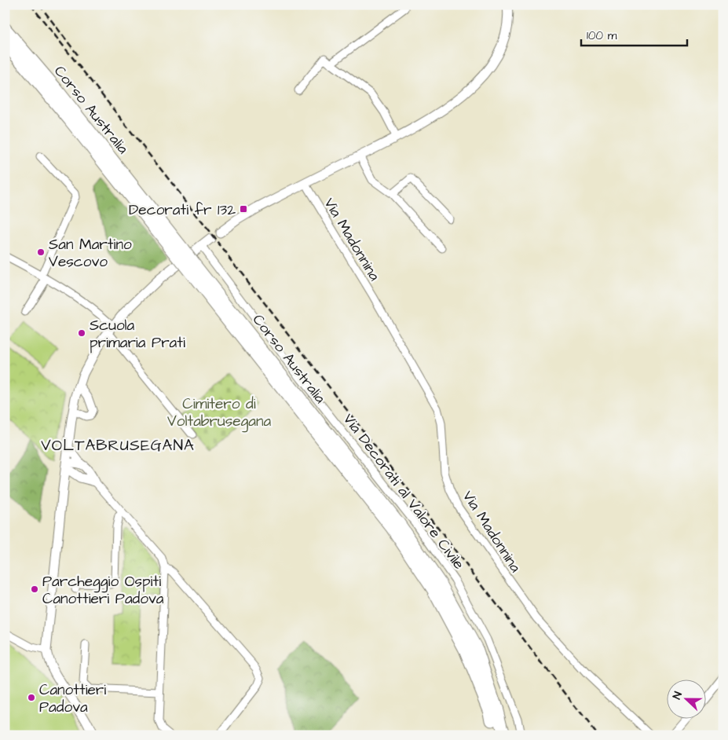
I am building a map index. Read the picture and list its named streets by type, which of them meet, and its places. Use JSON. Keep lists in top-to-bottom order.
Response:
{
  "streets": {
    "highway": ["Corso Australia"],
    "street": ["Via Madonnina", "Via Decorati al Valore Civile"]
  },
  "districts": ["VOLTABRUSEGANA"],
  "parks": ["Cimitero di Voltabrusegana"],
  "places": {
    "transit": ["Decorati fr 132"],
    "other": [
      "San Martino Vescovo",
      "Scuola primaria Prati",
      "Parcheggio Ospiti Canottieri Padova",
      "Canottieri Padova"
    ]
  },
  "scale_bar": "100 m",
  "north": "left"
}
